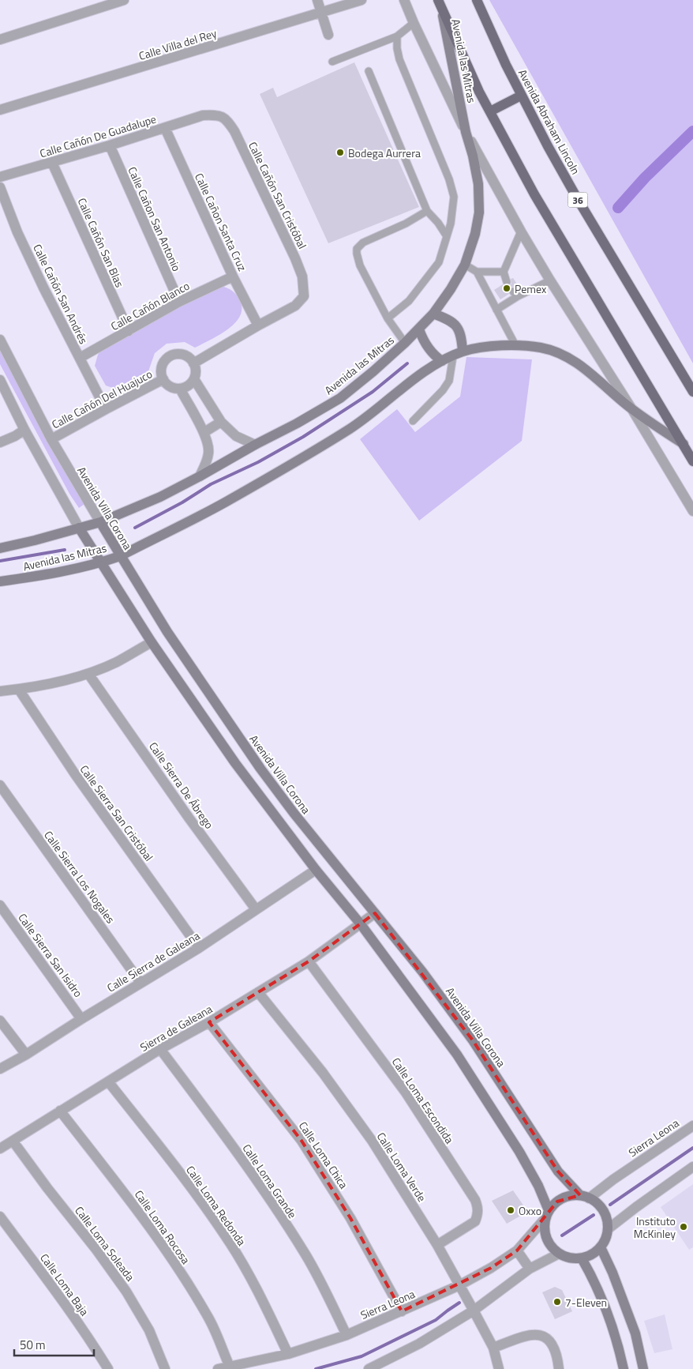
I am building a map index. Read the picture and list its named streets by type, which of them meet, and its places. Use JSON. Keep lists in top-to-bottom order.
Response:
{
  "streets": {
    "main road": ["Avenida Abraham Lincoln", "36"],
    "street": [
      "Calle Villa del Rey",
      "Avenida las Mitras",
      "Calle Cañón De Guadalupe",
      "Calle Cañón San Cristóbal",
      "Calle Cañon San Antonio",
      "Calle Cañon Santa Cruz",
      "Calle Cañón San Blas",
      "Calle Cañón San Andrés",
      "Calle Cañón Blanco",
      "Calle Cañón Del Huajuco",
      "Avenida Villa Corona",
      "Calle Sierra De Ábrego",
      "Calle Sierra San Cristóbal",
      "Calle Sierra Los Nogales",
      "Calle Sierra San Isidro",
      "Calle Sierra de Galeana",
      "Sierra de Galeana",
      "Calle Loma Escondida",
      "Sierra Leona",
      "Calle Loma Chica",
      "Calle Loma Verde",
      "Calle Loma Grande",
      "Calle Loma Redonda",
      "Calle Loma Rocosa",
      "Calle Loma Soleada",
      "Calle Loma Baja"
    ]
  },
  "crossings": [
    ["Avenida las Mitras", "Avenida Villa Corona"],
    ["Calle Cañón De Guadalupe", "Calle Cañón San Cristóbal"],
    ["Calle Cañón De Guadalupe", "Calle Cañon San Antonio"],
    ["Calle Cañón De Guadalupe", "Calle Cañon Santa Cruz"],
    ["Calle Cañón De Guadalupe", "Calle Cañón San Blas"],
    ["Calle Cañón San Cristóbal", "Calle Cañon Santa Cruz"],
    ["Calle Cañon San Antonio", "Calle Cañón Blanco"],
    ["Calle Cañon Santa Cruz", "Calle Cañón Blanco"],
    ["Calle Cañón San Blas", "Calle Cañón Blanco"],
    ["Calle Cañón San Andrés", "Calle Cañón Blanco"],
    ["Calle Cañón San Andrés", "Calle Cañón Del Huajuco"],
    ["Calle Cañón Del Huajuco", "Avenida Villa Corona"],
    ["Avenida Villa Corona", "Sierra de Galeana"],
    ["Avenida Villa Corona", "Sierra Leona"],
    ["Calle Sierra De Ábrego", "Calle Sierra de Galeana"],
    ["Calle Sierra San Cristóbal", "Calle Sierra de Galeana"],
    ["Calle Sierra Los Nogales", "Calle Sierra de Galeana"],
    ["Calle Sierra San Isidro", "Calle Sierra de Galeana"],
    ["Sierra de Galeana", "Calle Loma Escondida"],
    ["Sierra de Galeana", "Calle Loma Chica"],
    ["Sierra de Galeana", "Calle Loma Verde"],
    ["Sierra de Galeana", "Calle Loma Grande"],
    ["Sierra de Galeana", "Calle Loma Redonda"],
    ["Sierra de Galeana", "Calle Loma Rocosa"],
    ["Sierra de Galeana", "Calle Loma Soleada"],
    ["Calle Loma Escondida", "Calle Loma Verde"],
    ["Sierra Leona", "Calle Loma Chica"],
    ["Sierra Leona", "Calle Loma Verde"],
    ["Sierra Leona", "Calle Loma Grande"],
    ["Sierra Leona", "Calle Loma Redonda"],
    ["Sierra Leona", "Calle Loma Rocosa"]
  ],
  "places": [
    "Bodega Aurrera",
    "Pemex",
    "Oxxo",
    "Instituto McKinley",
    "7-Eleven"
  ],
  "scale_bar": "50 m"
}
